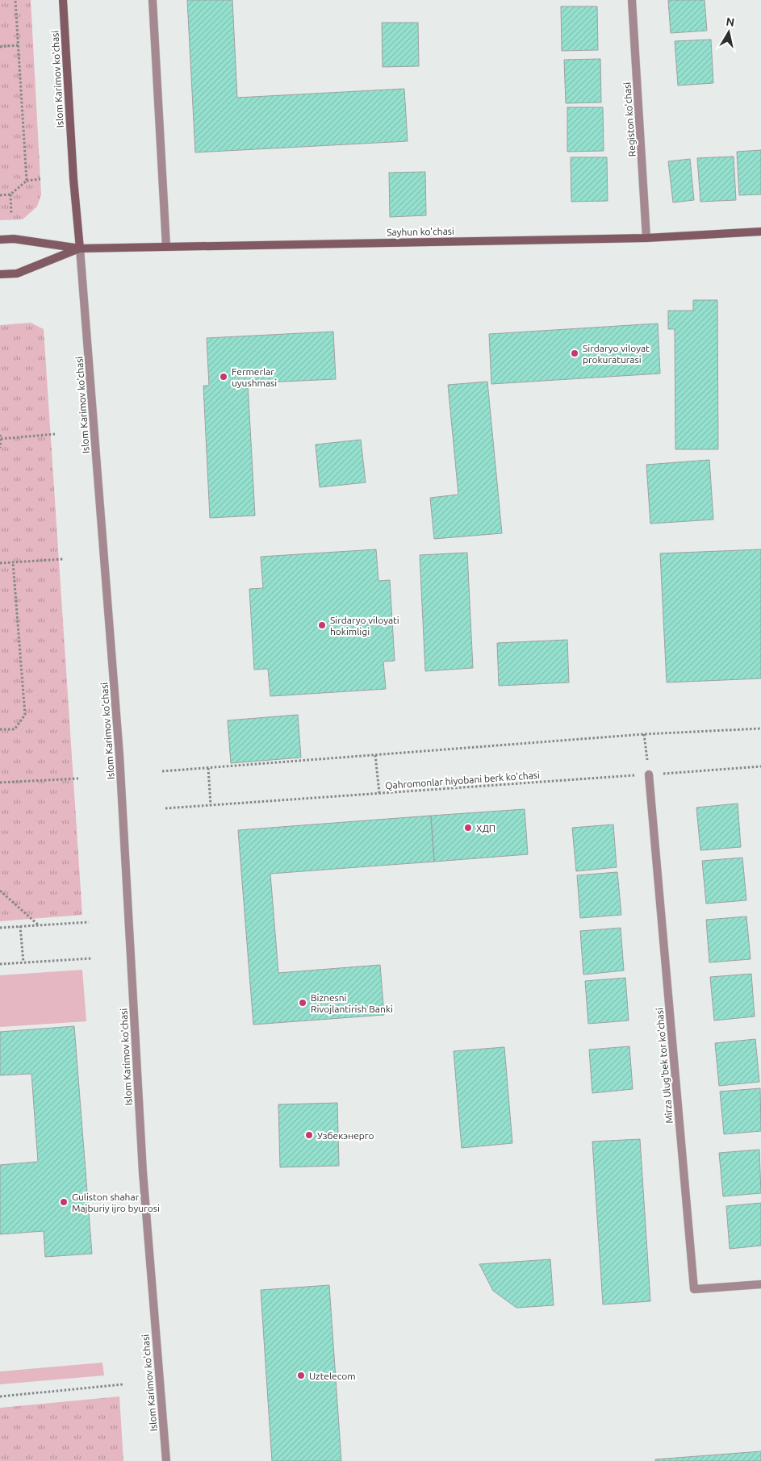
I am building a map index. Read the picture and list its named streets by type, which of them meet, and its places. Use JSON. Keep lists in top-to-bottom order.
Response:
{
  "streets": {
    "street": [
      "Islom Karimov ko'chasi",
      "Registon ko'chasi",
      "Sayhun ko'chasi",
      "Mirza Ulug'bek tor ko'chasi"
    ],
    "path": ["Qahromonlar hiyobani berk ko'chasi"]
  },
  "crossings": [
    ["Islom Karimov ko'chasi", "Sayhun ko'chasi"],
    ["Registon ko'chasi", "Sayhun ko'chasi"],
    ["Qahromonlar hiyobani berk ko'chasi", "Mirza Ulug'bek tor ko'chasi"]
  ],
  "places": [
    "Sirdaryo viloyat prokuraturasi",
    "Fermerlar uyushmasi",
    "Sirdaryo viloyati hokimligi",
    "ХДП",
    "Biznesni Rivojlantirish Banki",
    "Узбекэнерго",
    "Guliston shahar Majburiy ijro byurosi",
    "Uztelecom"
  ],
  "north": "top"
}
